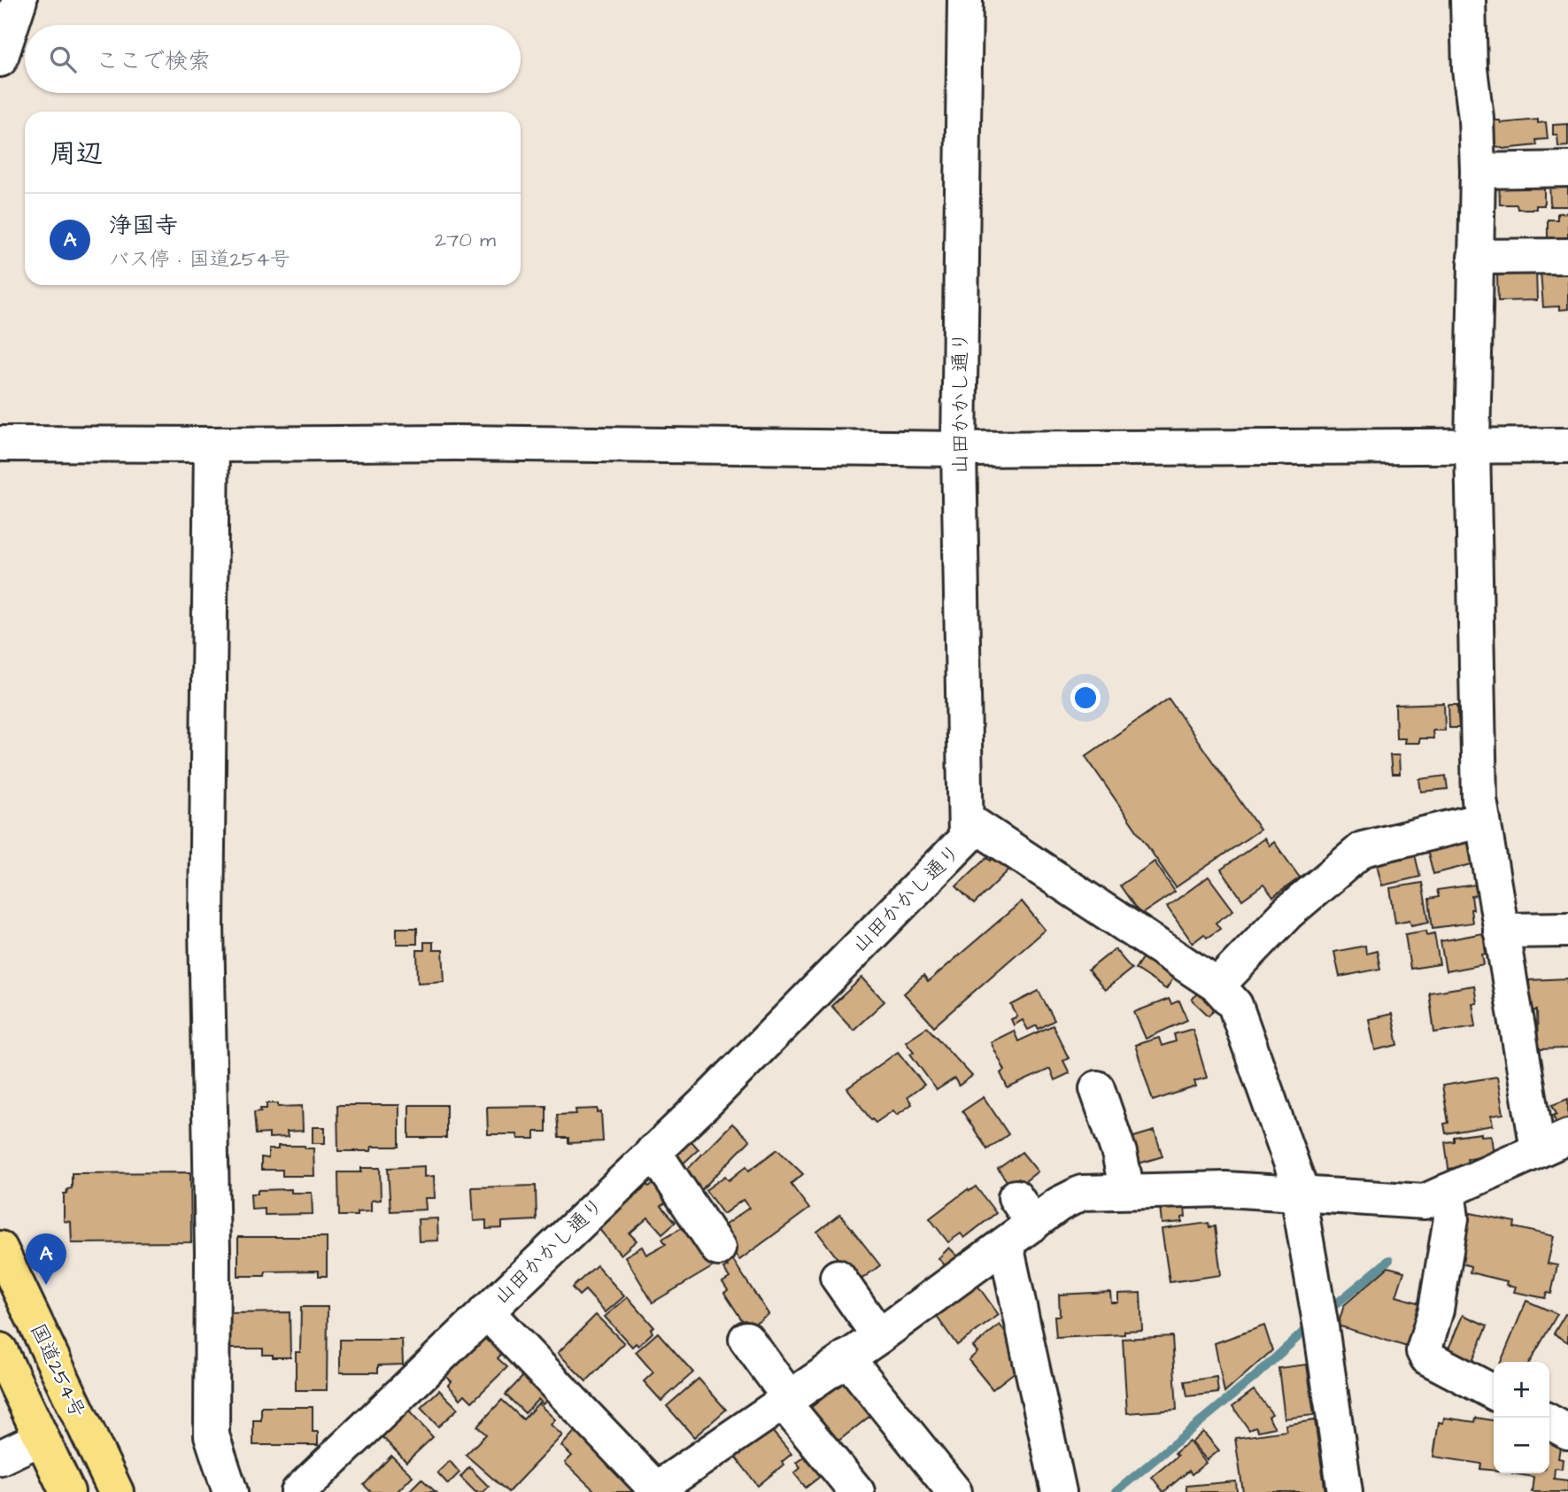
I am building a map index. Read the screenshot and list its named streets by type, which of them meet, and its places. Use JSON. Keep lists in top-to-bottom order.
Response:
{
  "streets": {
    "highway": ["国道254号"],
    "street": ["山田かかし通り"]
  },
  "page": {
    "search": "ここで検索",
    "heading": "周辺",
    "list": [
      {
        "mark": "A",
        "name": "浄国寺",
        "note": "バス停 · 国道254号",
        "value": "270 m"
      }
    ],
    "pins": "A",
    "map_buttons": ["+", "−"]
  }
}
